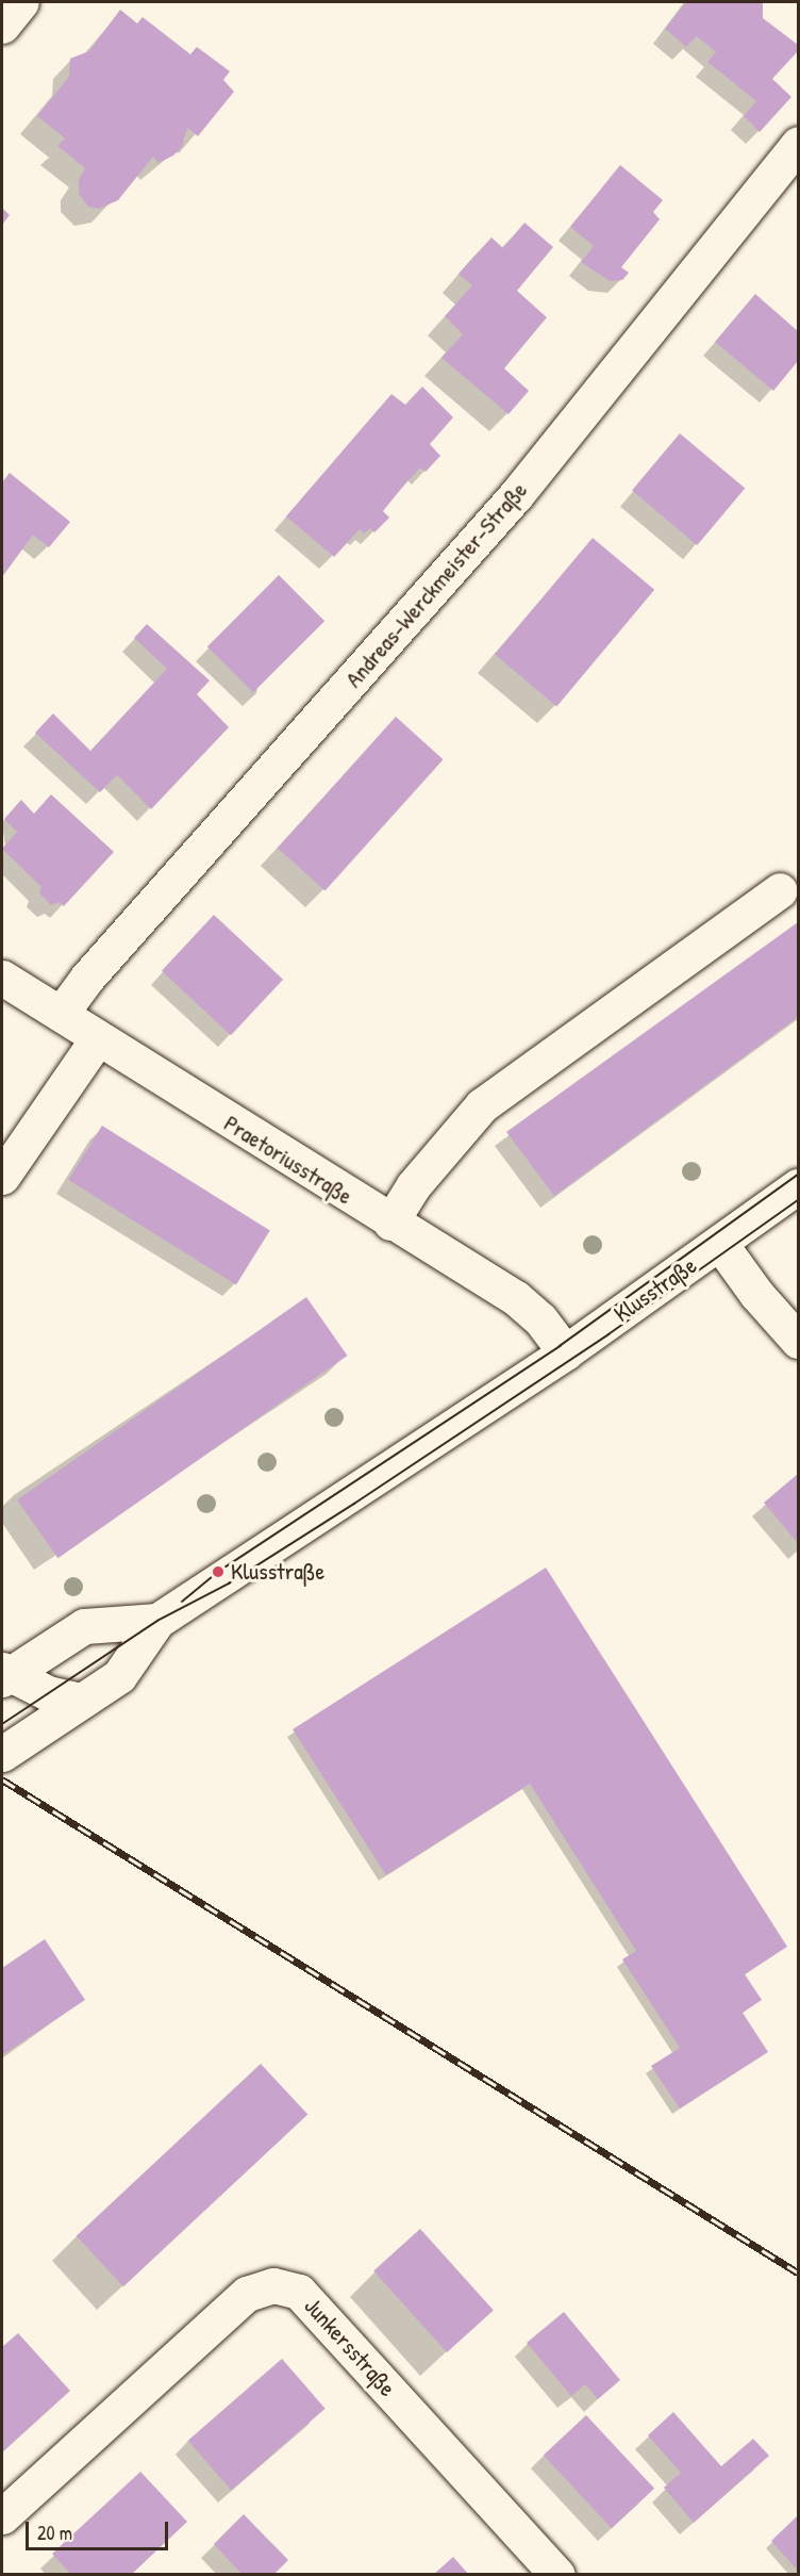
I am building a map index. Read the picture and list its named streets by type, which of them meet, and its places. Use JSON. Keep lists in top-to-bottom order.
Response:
{
  "streets": {
    "street": [
      "Andreas-Werckmeister-Straße",
      "Praetoriusstraße",
      "Klusstraße",
      "Junkersstraße"
    ]
  },
  "crossings": [
    ["Andreas-Werckmeister-Straße", "Praetoriusstraße"],
    ["Praetoriusstraße", "Klusstraße"]
  ],
  "places": ["Klusstraße"],
  "scale_bar": "20 m"
}
